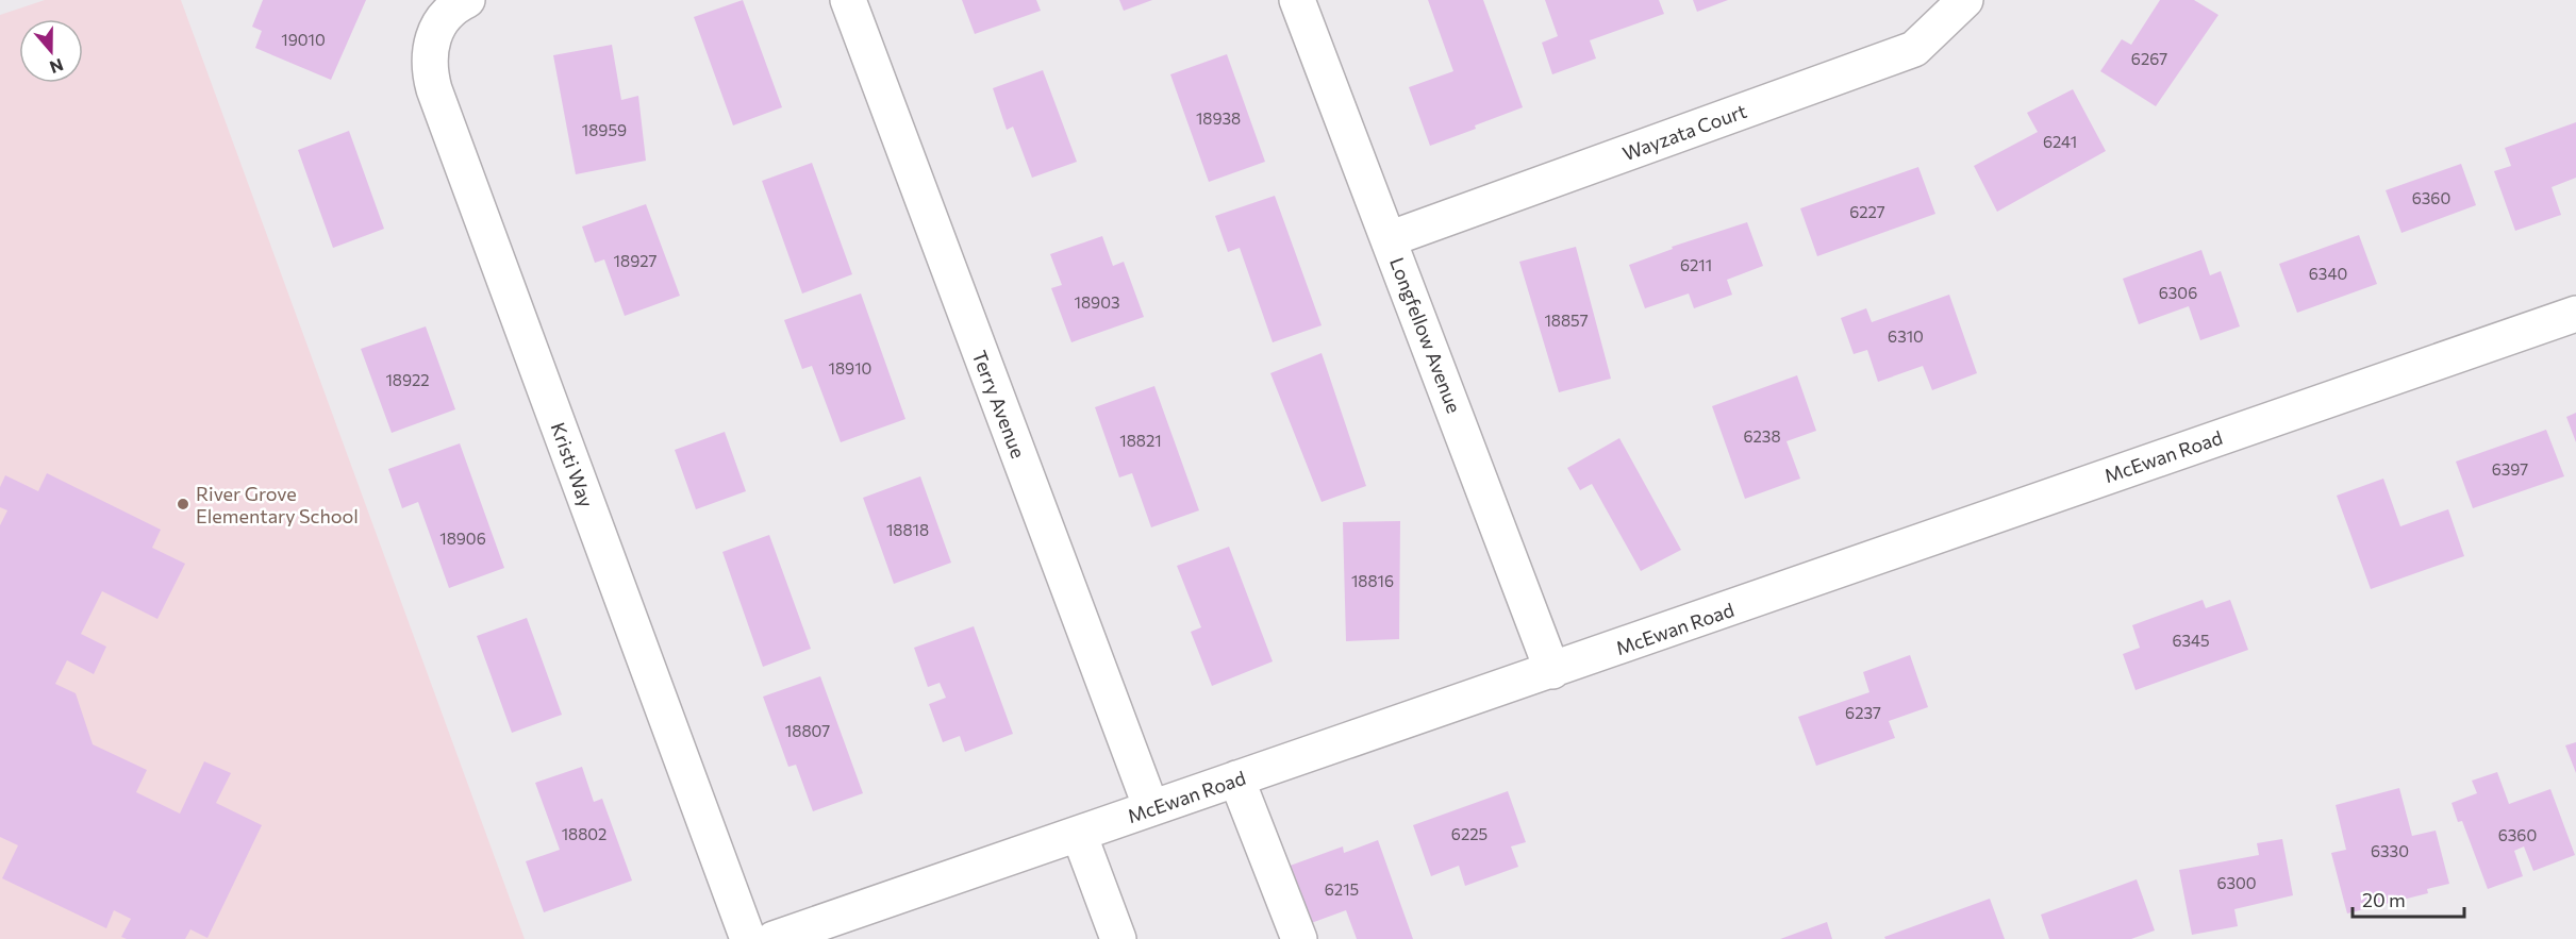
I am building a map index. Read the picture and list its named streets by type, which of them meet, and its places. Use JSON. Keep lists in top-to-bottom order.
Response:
{
  "streets": {
    "street": [
      "Wayzata Court",
      "Longfellow Avenue",
      "Terry Avenue",
      "McEwan Road",
      "Kristi Way"
    ]
  },
  "crossings": [
    ["Wayzata Court", "Longfellow Avenue"],
    ["Longfellow Avenue", "McEwan Road"],
    ["Terry Avenue", "McEwan Road"]
  ],
  "places": ["River Grove Elementary School"],
  "house_numbers": [
    "19010",
    "6267",
    "18938",
    "18959",
    "6241",
    "6360",
    "6227",
    "18927",
    "6211",
    "6340",
    "6306",
    "18903",
    "18857",
    "6310",
    "18910",
    "18922",
    "6238",
    "18821",
    "6397",
    "18818",
    "18906",
    "18816",
    "6345",
    "6237",
    "18807",
    "18802",
    "6225",
    "6360",
    "6330",
    "6300",
    "6215"
  ],
  "scale_bar": "20 m",
  "north": "bottom"
}
